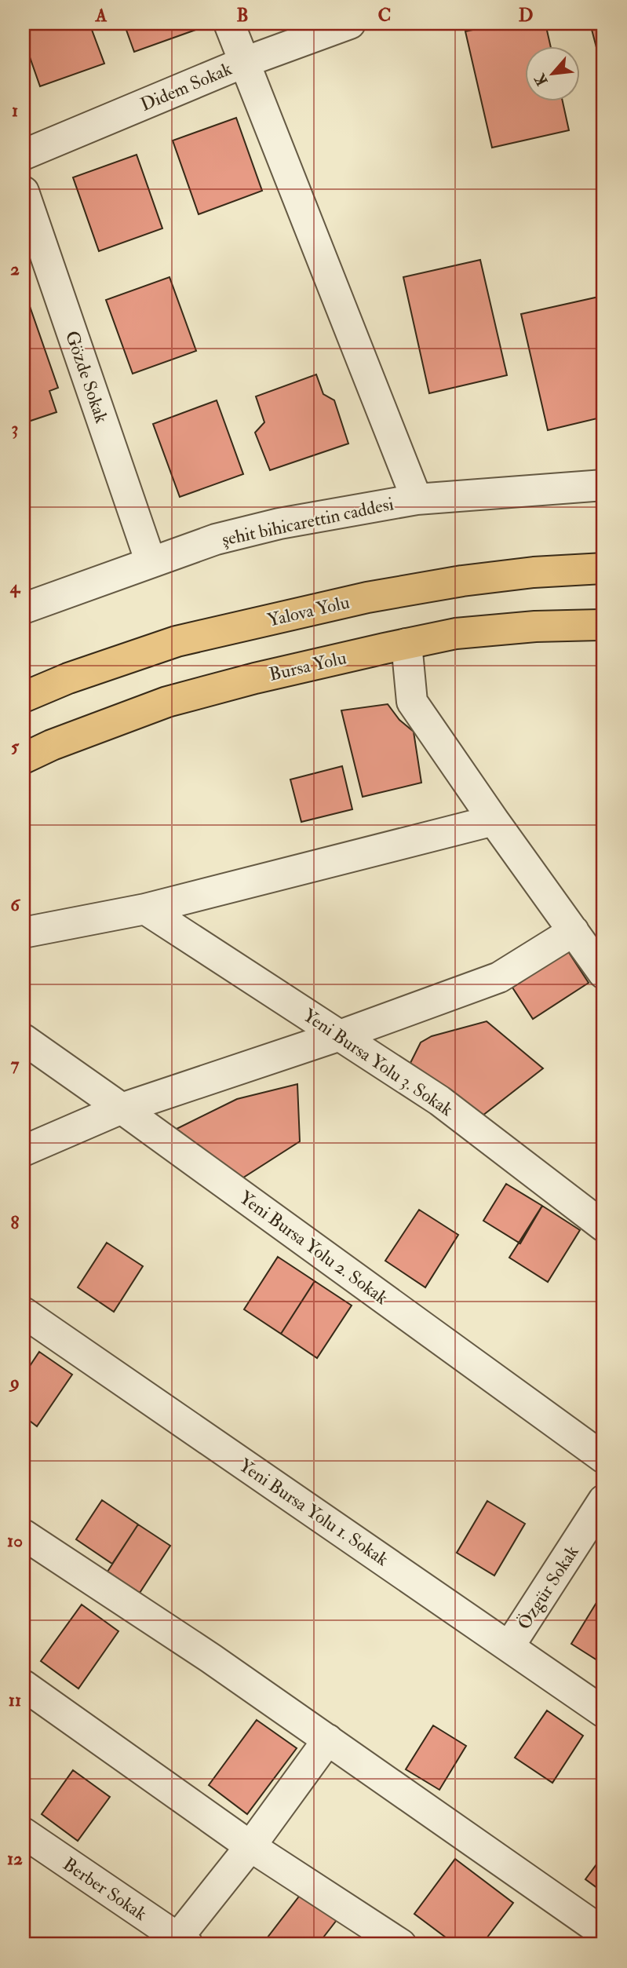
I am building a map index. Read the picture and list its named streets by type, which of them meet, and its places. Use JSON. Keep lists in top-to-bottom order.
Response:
{
  "streets": {
    "highway": ["Yalova Yolu", "Bursa Yolu"],
    "street": [
      "Didem Sokak",
      "Gözde Sokak",
      "şehit bihicarettin caddesi",
      "Yeni Bursa Yolu 3. Sokak",
      "Yeni Bursa Yolu 2. Sokak",
      "Yeni Bursa Yolu 1. Sokak",
      "Özgür Sokak",
      "Berber Sokak"
    ]
  },
  "crossings": [
    ["Gözde Sokak", "şehit bihicarettin caddesi"],
    ["Yeni Bursa Yolu 1. Sokak", "Özgür Sokak"]
  ],
  "north": "bottom left",
  "grid": {
    "columns": [
      "A",
      "B",
      "C",
      "D"
    ],
    "rows": [
      "1",
      "2",
      "3",
      "4",
      "5",
      "6",
      "7",
      "8",
      "9",
      "10",
      "11",
      "12"
    ]
  }
}
